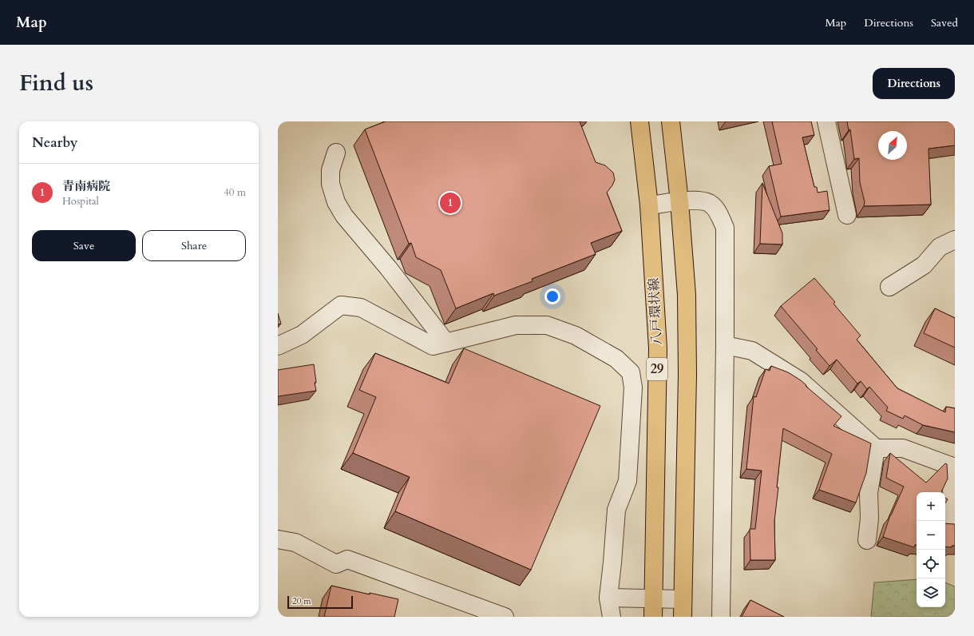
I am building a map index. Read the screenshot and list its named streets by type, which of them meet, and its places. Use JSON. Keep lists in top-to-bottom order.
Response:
{
  "streets": {
    "main road": ["八戸環状線", "29"]
  },
  "scale_bar": "20 m",
  "north": "top right",
  "page": {
    "header": "Map",
    "nav": ["Map", "Directions", "Saved"],
    "title": "Find us",
    "buttons": [
      "Directions",
      ["Save", "Share"]
    ],
    "heading": "Nearby",
    "list": [
      {
        "mark": "1",
        "name": "青南病院",
        "note": "Hospital",
        "value": "40 m"
      }
    ],
    "pins": "1",
    "map_buttons": ["+", "−"],
    "scale": "20 m"
  }
}
